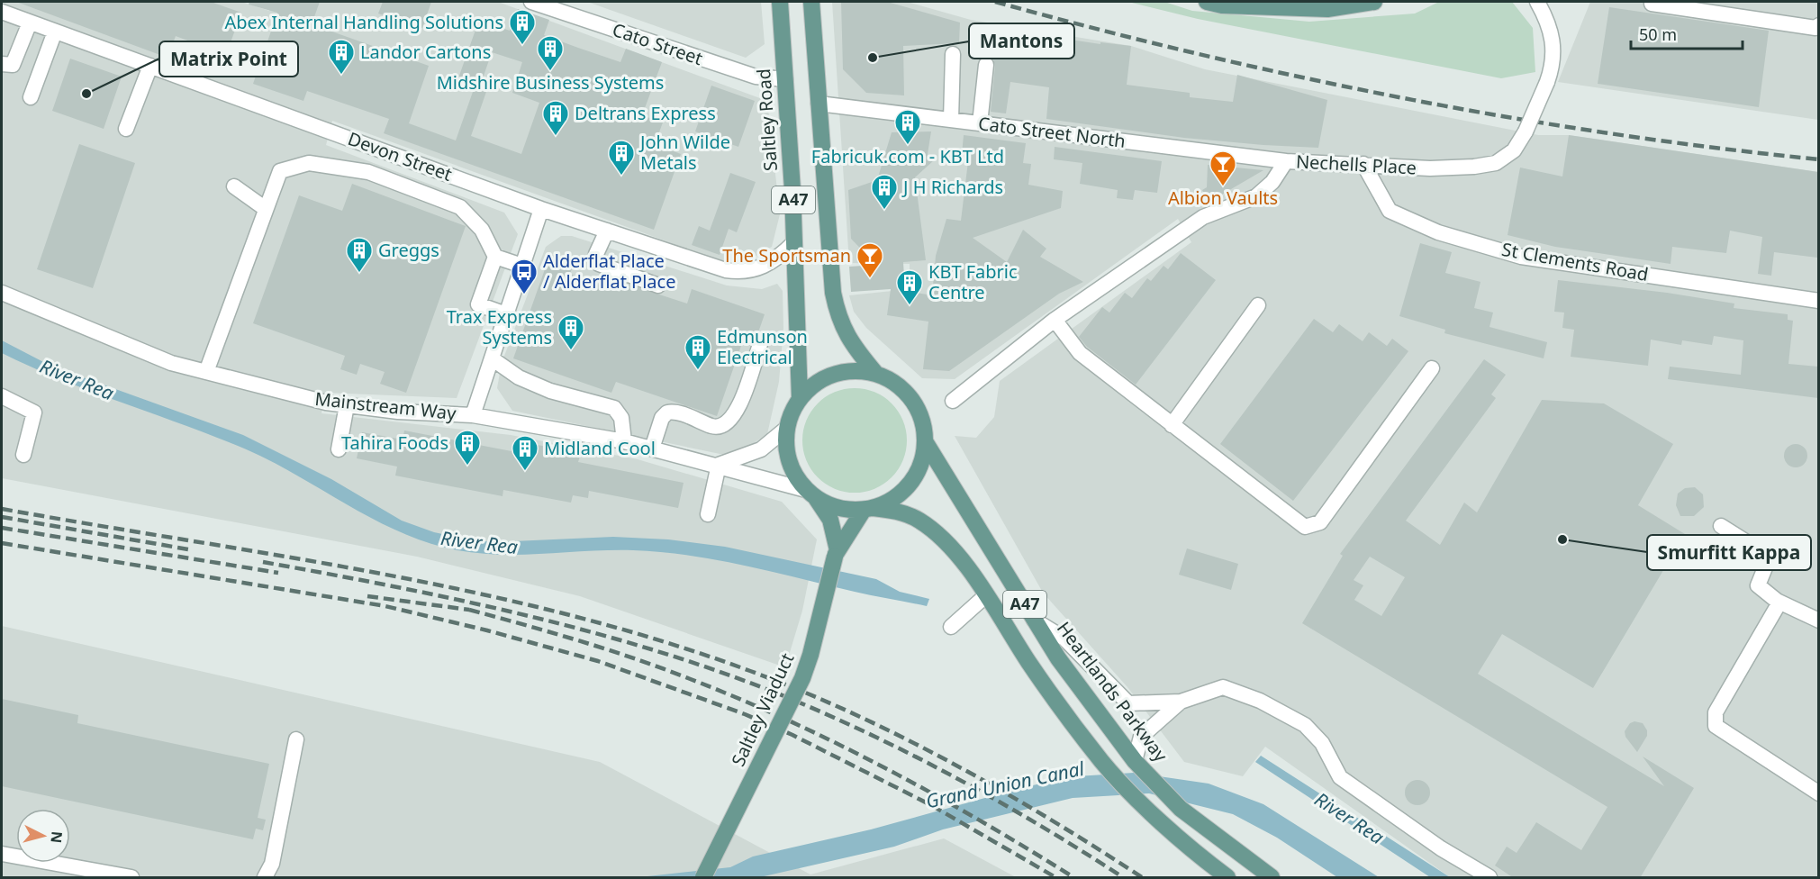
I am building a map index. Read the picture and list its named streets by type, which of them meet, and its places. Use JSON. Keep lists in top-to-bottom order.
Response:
{
  "streets": {
    "main road": [
      "Saltley Road",
      "A47",
      "Heartlands Parkway",
      "Saltley Viaduct"
    ],
    "street": [
      "Cato Street",
      "Cato Street North",
      "Devon Street",
      "Nechells Place",
      "St Clements Road",
      "Mainstream Way"
    ]
  },
  "crossings": [
    ["Cato Street", "Saltley Road"],
    ["Saltley Road", "Devon Street"],
    ["Saltley Road", "A47"],
    ["Saltley Road", "Mainstream Way"],
    ["Saltley Road", "Heartlands Parkway"],
    ["Saltley Road", "Saltley Viaduct"],
    ["Cato Street North", "Nechells Place"],
    ["Cato Street North", "A47"],
    ["Nechells Place", "St Clements Road"],
    ["A47", "Mainstream Way"],
    ["A47", "Heartlands Parkway"],
    ["A47", "Saltley Viaduct"],
    ["Mainstream Way", "Heartlands Parkway"],
    ["Mainstream Way", "Saltley Viaduct"],
    ["Heartlands Parkway", "Saltley Viaduct"]
  ],
  "water": ["River Rea", "Grand Union Canal"],
  "places": {
    "building": [
      "Abex Internal Handling Solutions",
      "Midshire Business Systems",
      "Landor Cartons",
      "Deltrans Express",
      "Fabricuk.com - KBT Ltd",
      "John Wilde Metals",
      "J H Richards",
      "Greggs",
      "KBT Fabric Centre",
      "Trax Express Systems",
      "Edmunson Electrical",
      "Tahira Foods",
      "Midland Cool"
    ],
    "other": ["Mantons", "Matrix Point", "Smurfitt Kappa"],
    "bar": ["Albion Vaults", "The Sportsman"],
    "bus stop": ["Alderflat Place / Alderflat Place"]
  },
  "scale_bar": "50 m",
  "north": "right"
}
